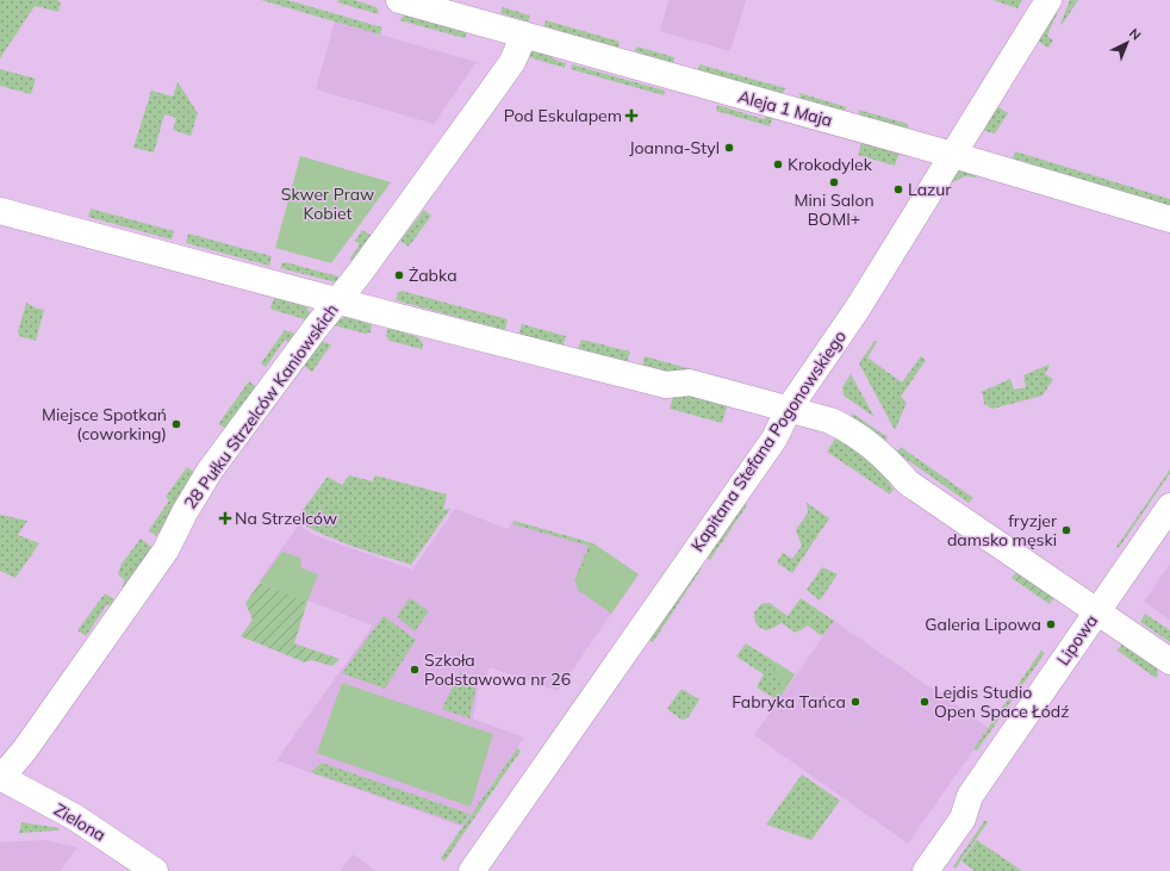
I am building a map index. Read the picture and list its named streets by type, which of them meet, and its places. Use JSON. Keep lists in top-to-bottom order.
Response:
{
  "streets": {
    "street": [
      "Aleja 1 Maja",
      "28 Pułku Strzelców Kaniowskich",
      "Kapitana Stefana Pogonowskiego",
      "Lipowa",
      "Zielona"
    ]
  },
  "crossings": [
    ["Aleja 1 Maja", "28 Pułku Strzelców Kaniowskich"],
    ["Aleja 1 Maja", "Kapitana Stefana Pogonowskiego"],
    ["28 Pułku Strzelców Kaniowskich", "Zielona"]
  ],
  "parks": ["Skwer Praw Kobiet"],
  "places": {
    "health": ["Pod Eskulapem", "Na Strzelców"],
    "other": [
      "Joanna-Styl",
      "Krokodylek",
      "Mini Salon BOMI+",
      "Lazur",
      "Żabka",
      "Miejsce Spotkań (coworking)",
      "fryzjer damsko męski",
      "Galeria Lipowa",
      "Szkoła Podstawowa nr 26",
      "Fabryka Tańca",
      "Lejdis Studio Open Space Łódź"
    ]
  },
  "north": "top right"
}
